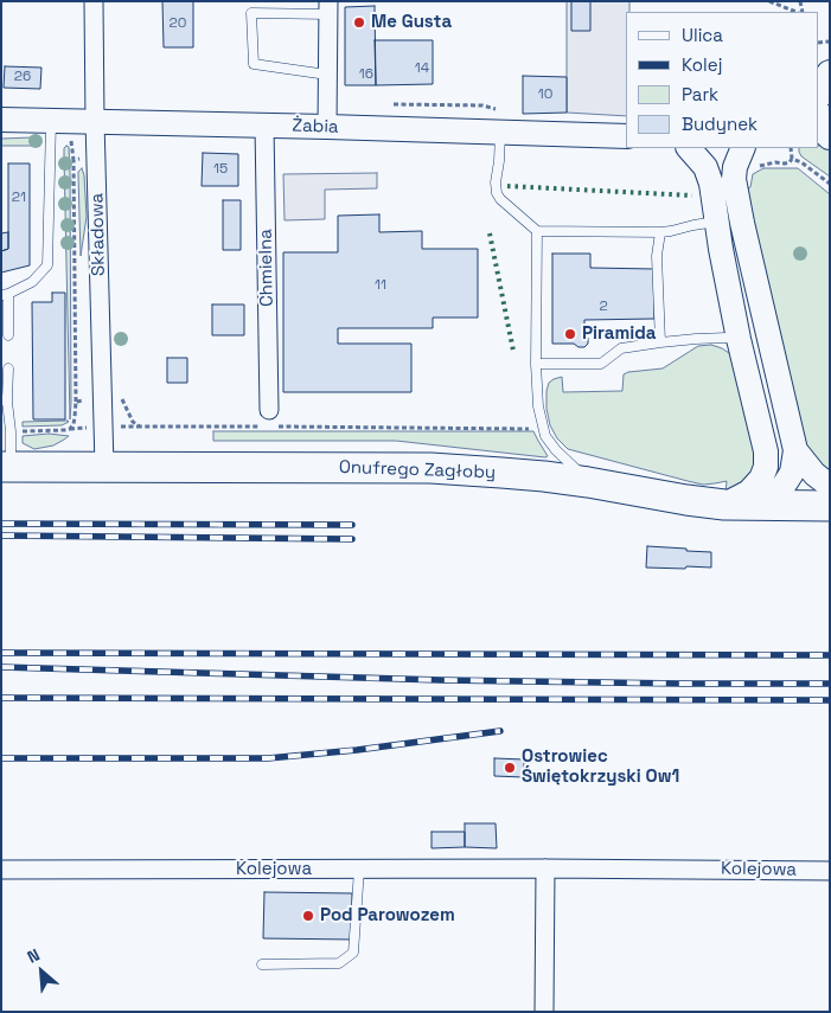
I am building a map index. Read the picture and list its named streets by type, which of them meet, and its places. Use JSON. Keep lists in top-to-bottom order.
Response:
{
  "streets": {
    "main road": ["Onufrego Zagłoby"],
    "street": [
      "Żabia",
      "Składowa",
      "Chmielna",
      "Kolejowa"
    ]
  },
  "crossings": [
    ["Żabia", "Składowa"],
    ["Żabia", "Chmielna"],
    ["Składowa", "Onufrego Zagłoby"]
  ],
  "places": [
    "Me Gusta",
    "Piramida",
    "Ostrowiec Świętokrzyski Ow1",
    "Pod Parowozem"
  ],
  "house_numbers": [
    "20",
    "14",
    "16",
    "26",
    "10",
    "15",
    "21",
    "11",
    "2"
  ],
  "legend": [
    "Ulica",
    "Kolej",
    "Park",
    "Budynek"
  ],
  "north": "top left"
}
